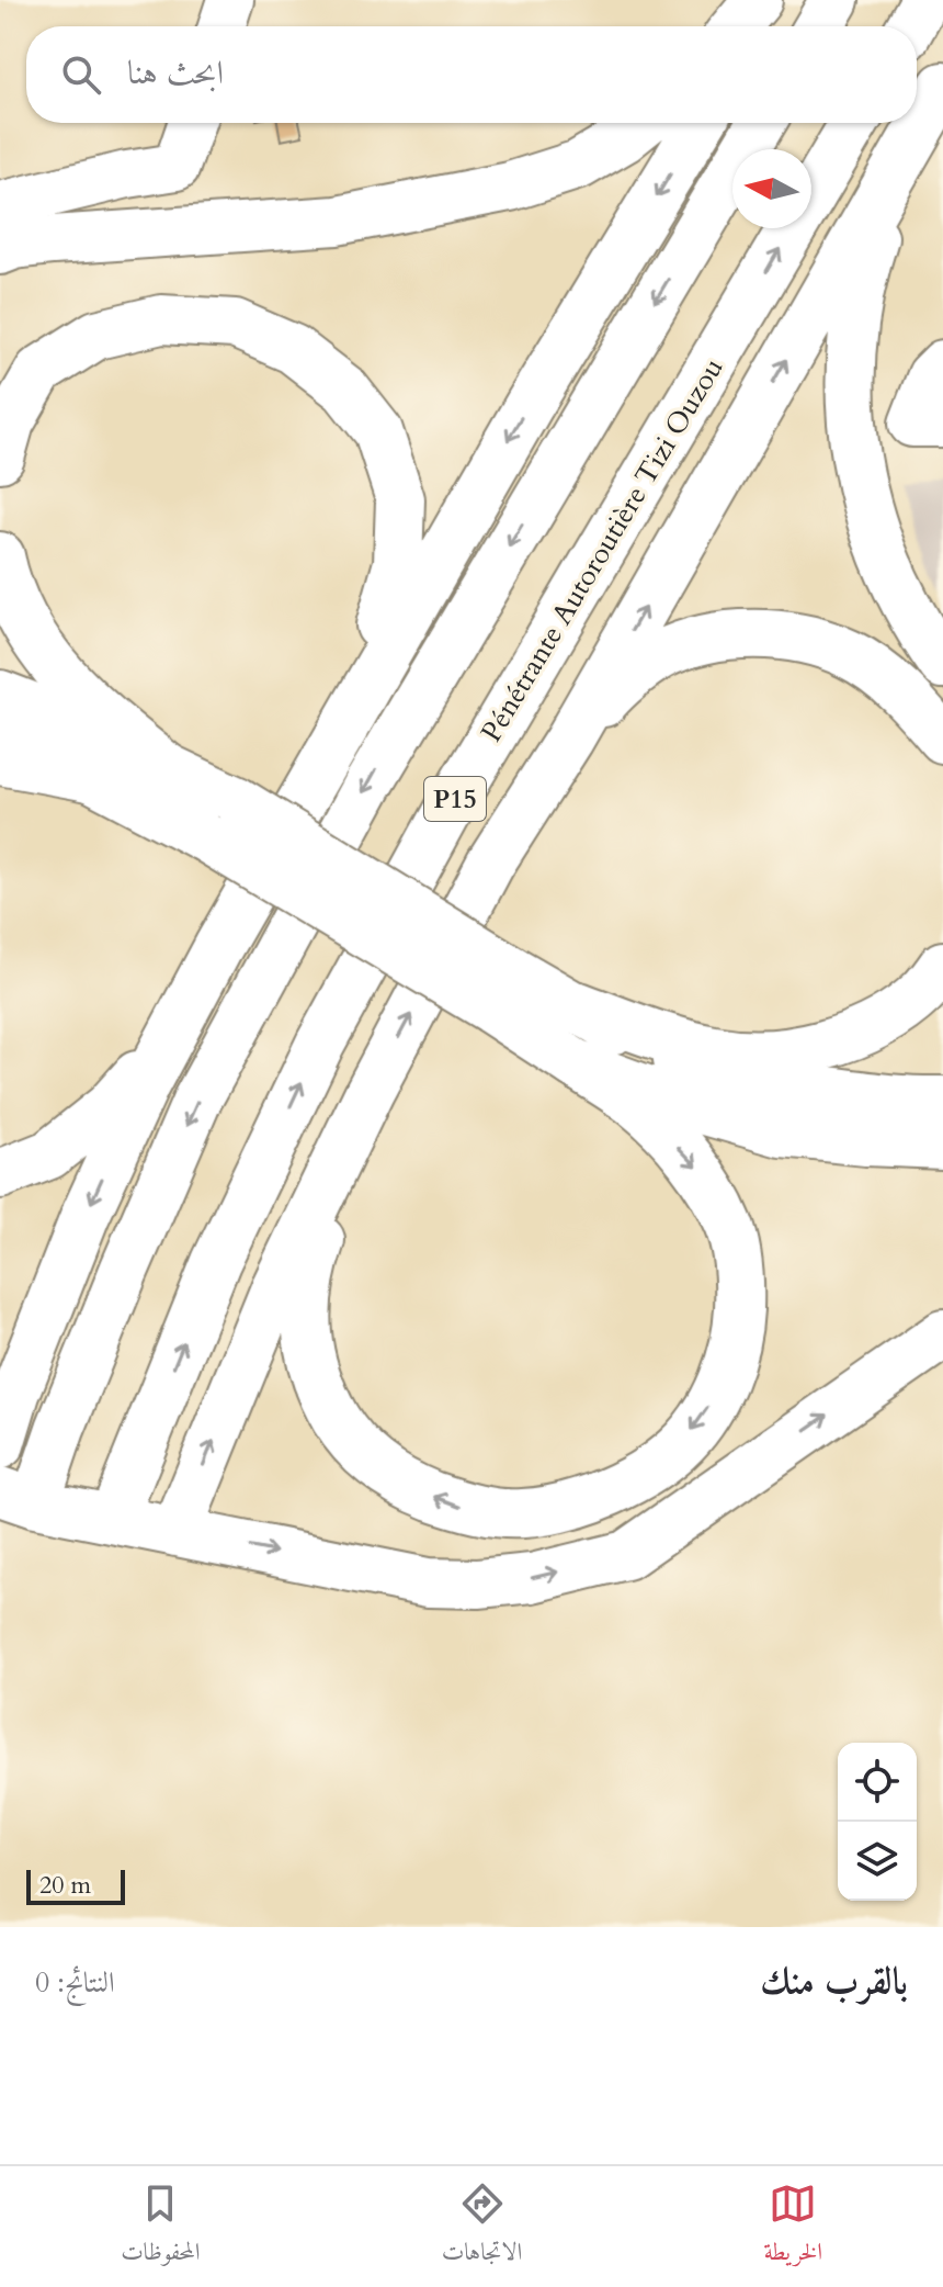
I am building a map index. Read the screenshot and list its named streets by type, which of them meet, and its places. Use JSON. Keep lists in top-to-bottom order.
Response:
{
  "streets": {
    "main road": ["Pénétrante Autoroutière Tizi Ouzou", "P15"]
  },
  "scale_bar": "20 m",
  "north": "left",
  "page": {
    "search": "ابحث هنا",
    "scale": "20 m",
    "heading": ["بالقرب منك", "النتائج: 0"],
    "nav": ["الخريطة", "الاتجاهات", "المحفوظات"]
  }
}
